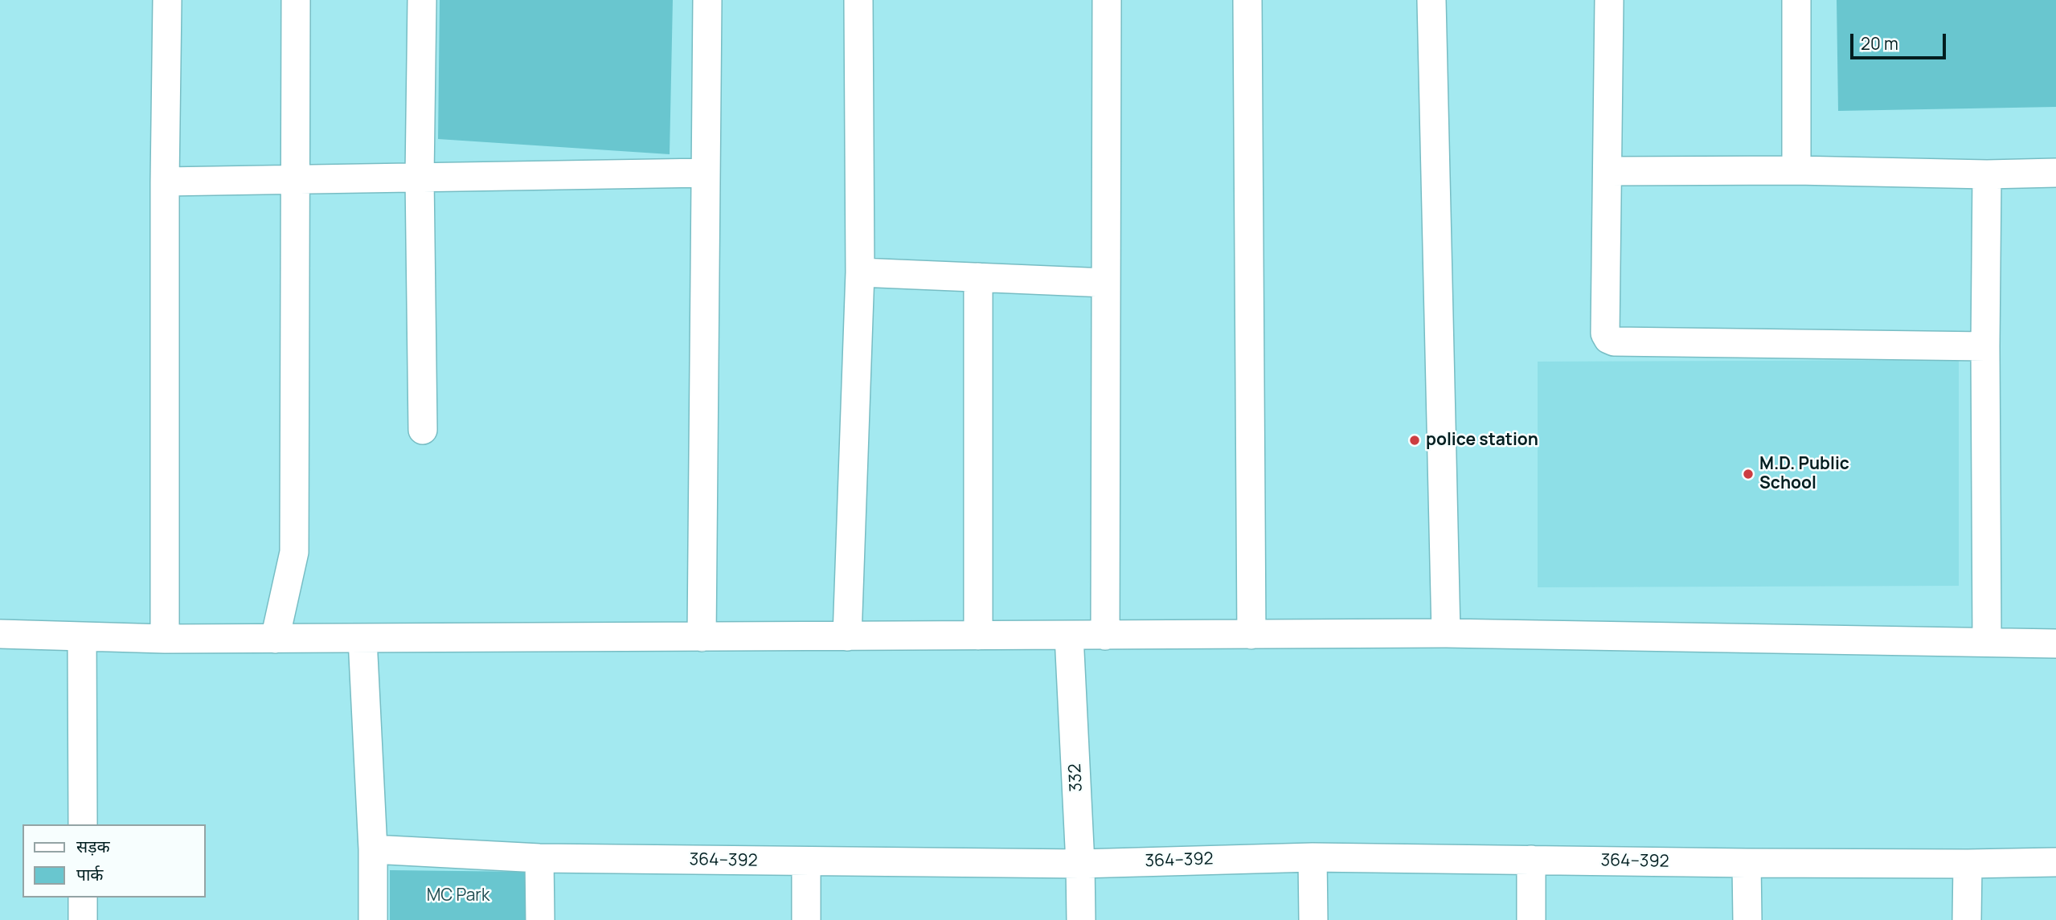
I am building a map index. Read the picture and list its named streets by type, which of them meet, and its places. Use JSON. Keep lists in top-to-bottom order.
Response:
{
  "streets": {
    "street": ["332", "364--392"]
  },
  "crossings": [
    ["332", "364--392"]
  ],
  "parks": ["MC Park"],
  "places": ["police station", "M.D. Public School"],
  "legend": ["सड़क", "पार्क"],
  "scale_bar": "20 m"
}
